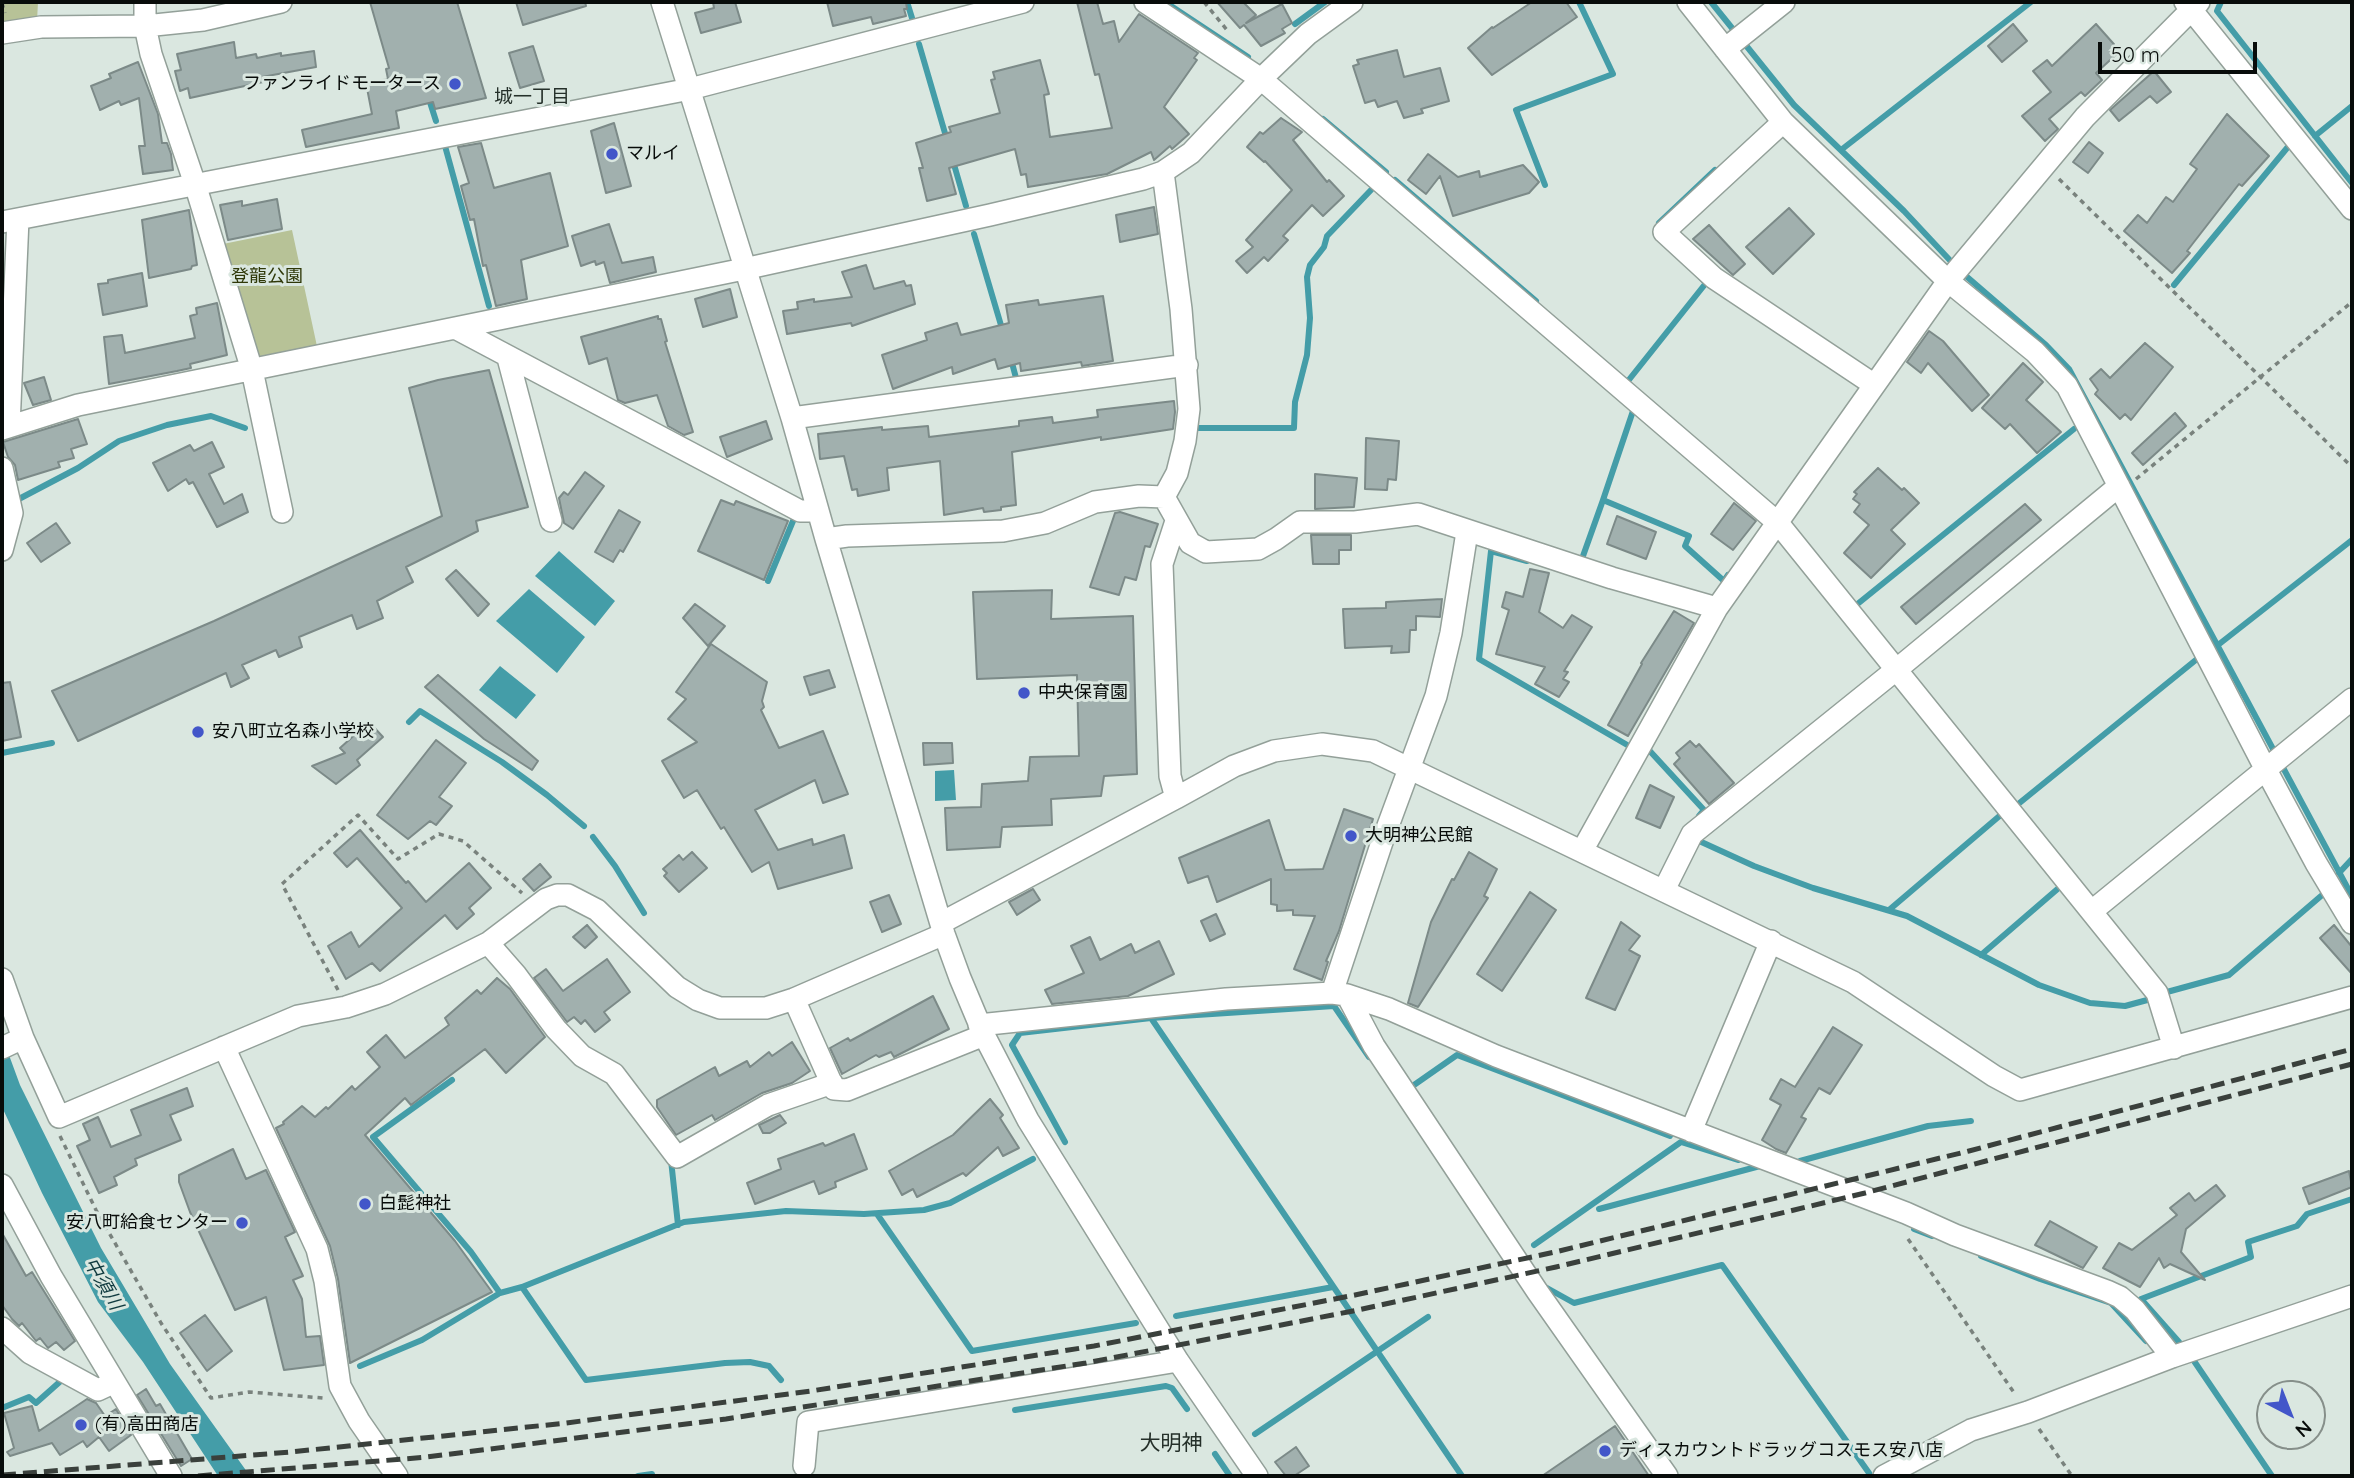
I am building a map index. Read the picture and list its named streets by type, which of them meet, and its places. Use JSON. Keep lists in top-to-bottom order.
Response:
{
  "districts": ["城一丁目", "大明神"],
  "water": ["中須川"],
  "parks": ["登龍公園"],
  "places": [
    "ファンライドモータース",
    "マルイ",
    "中央保育園",
    "安八町立名森小学校",
    "大明神公民館",
    "白髭神社",
    "安八町給食センター",
    "(有)高田商店",
    "ディスカウントドラッグコスモス安八店"
  ],
  "scale_bar": "50 m",
  "north": "bottom right"
}
